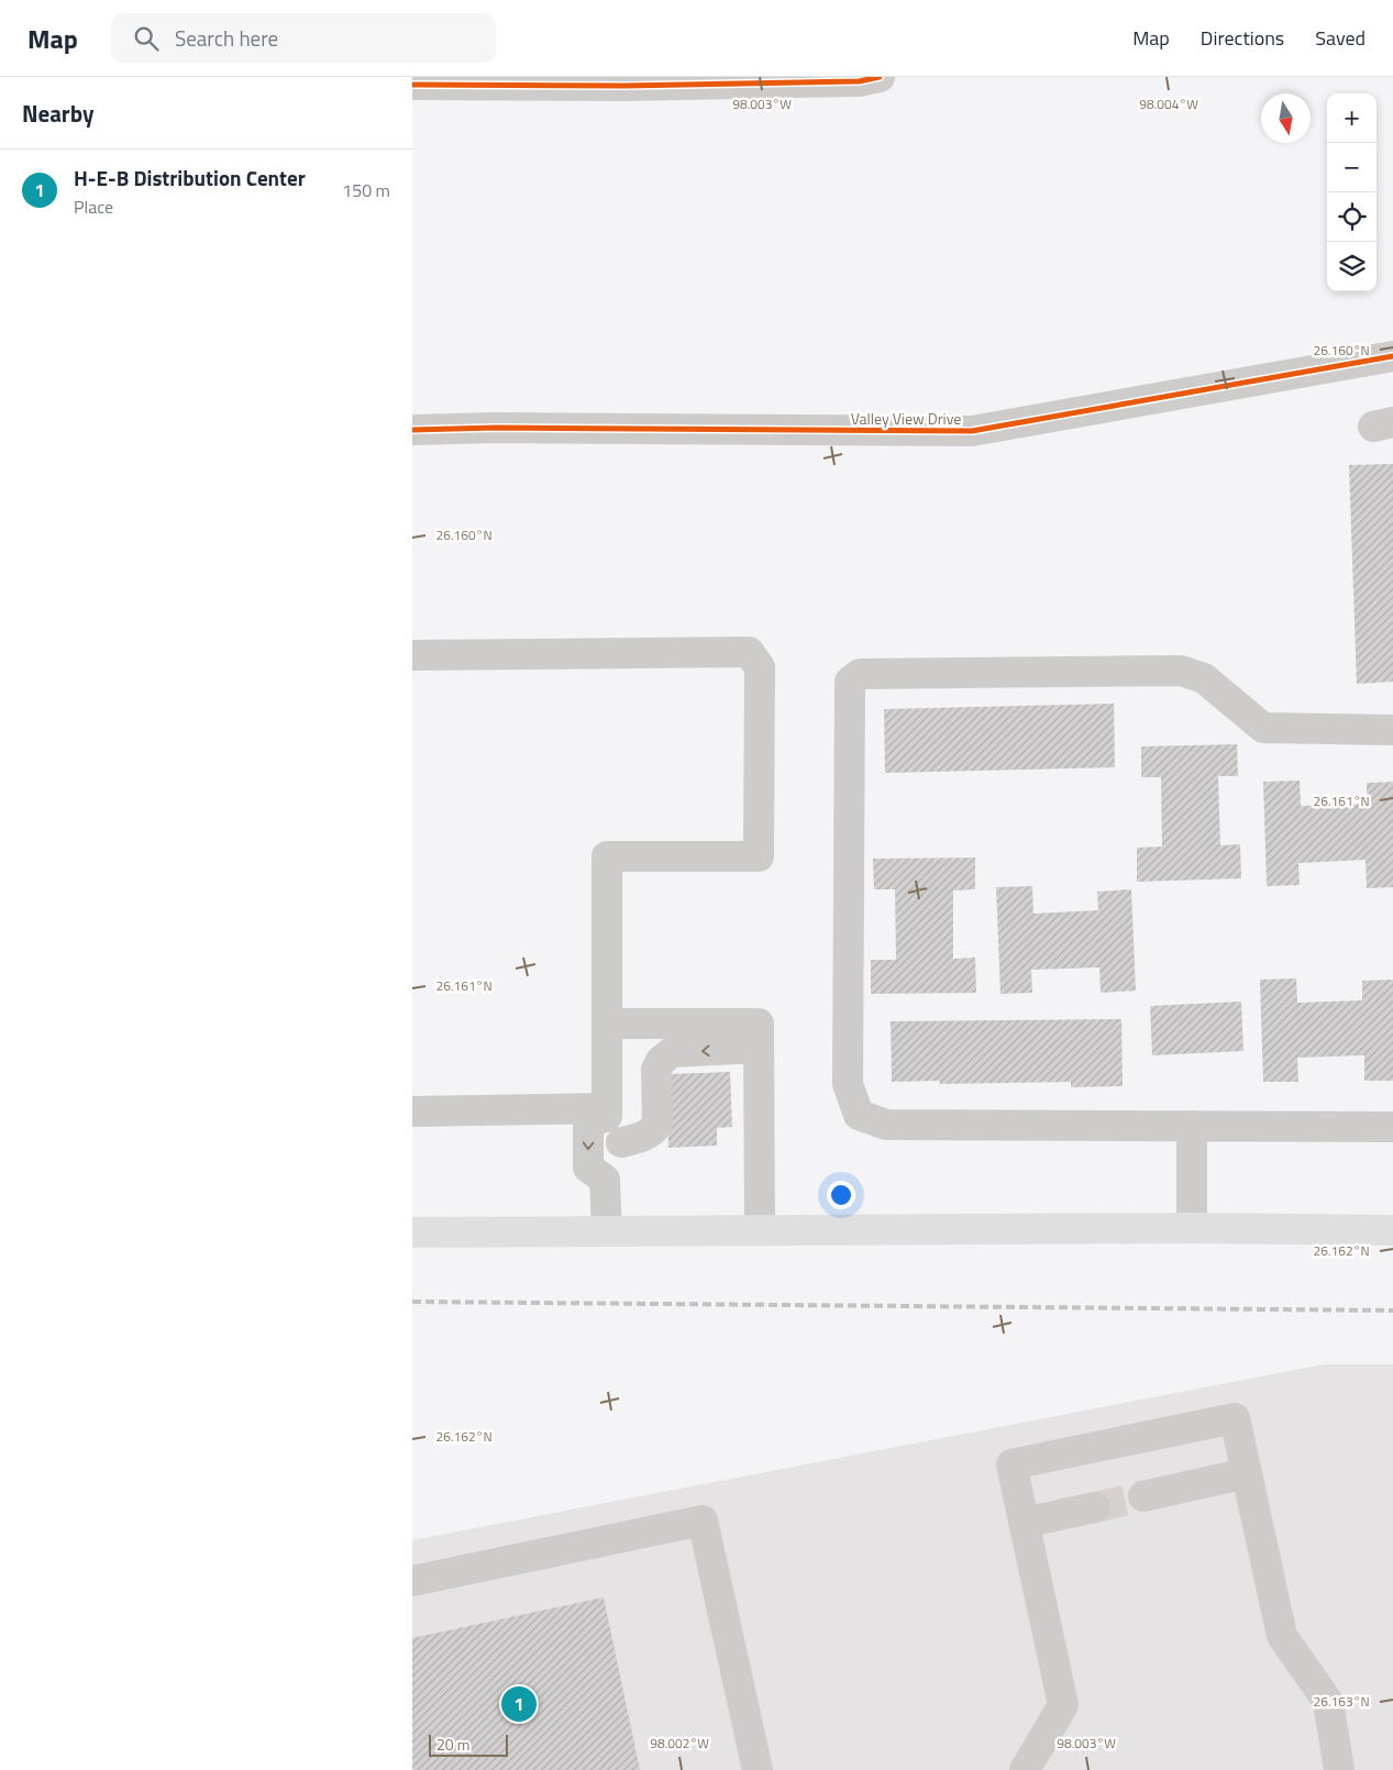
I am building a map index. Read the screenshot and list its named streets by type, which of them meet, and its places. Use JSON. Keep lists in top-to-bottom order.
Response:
{
  "streets": {
    "street": ["Valley View Drive"]
  },
  "scale_bar": "20 m",
  "north": "bottom",
  "page": {
    "header": "Map",
    "search": "Search here",
    "nav": ["Map", "Directions", "Saved"],
    "heading": "Nearby",
    "map_buttons": ["+", "−"],
    "list": [
      {
        "mark": "1",
        "name": "H-E-B Distribution Center",
        "note": "Place",
        "value": "150 m"
      }
    ],
    "pins": "1",
    "scale": "20 m"
  },
  "coordinates": [
    "98.003°W",
    "98.004°W",
    "26.160°N",
    "26.161°N",
    "26.162°N",
    "26.163°N",
    "98.002°W"
  ]
}
